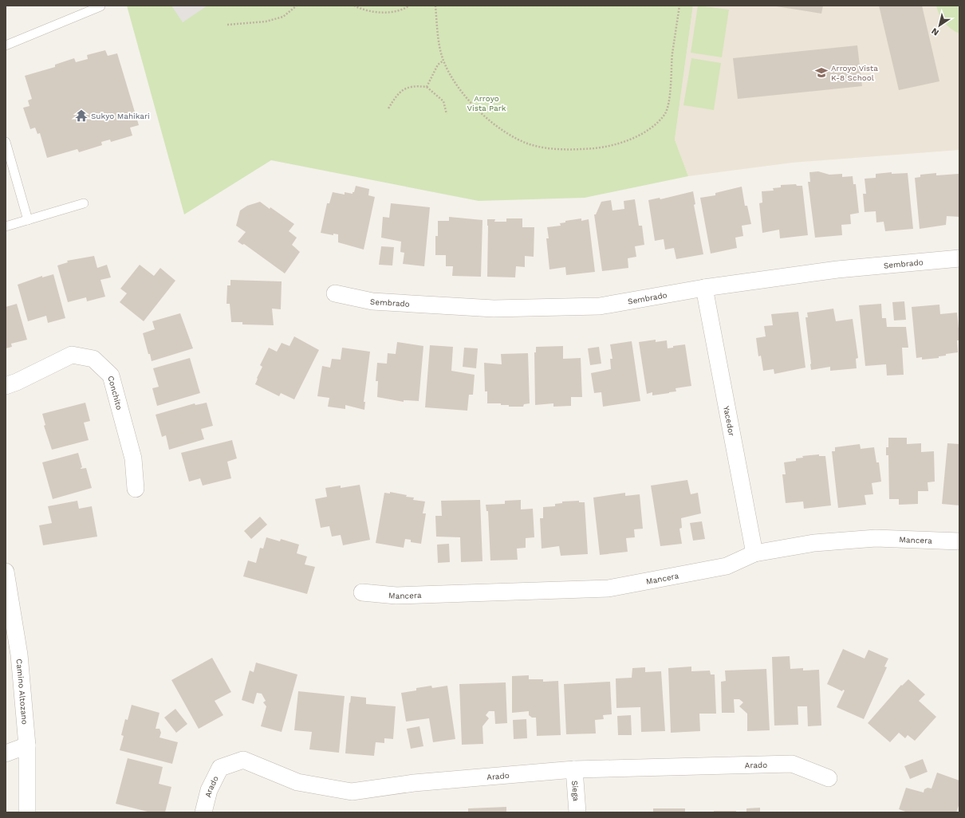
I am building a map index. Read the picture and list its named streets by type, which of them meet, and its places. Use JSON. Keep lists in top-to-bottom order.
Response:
{
  "streets": {
    "street": [
      "Sembrado",
      "Conchito",
      "Yacedor",
      "Mancera",
      "Camino Altozano",
      "Arado",
      "Siega"
    ]
  },
  "crossings": [
    ["Sembrado", "Yacedor"],
    ["Yacedor", "Mancera"],
    ["Arado", "Siega"]
  ],
  "parks": ["Arroyo Vista Park"],
  "places": {
    "school or university": ["Arroyo Vista K-8 School"],
    "temple": ["Sukyo Mahikari"]
  },
  "north": "bottom left"
}
